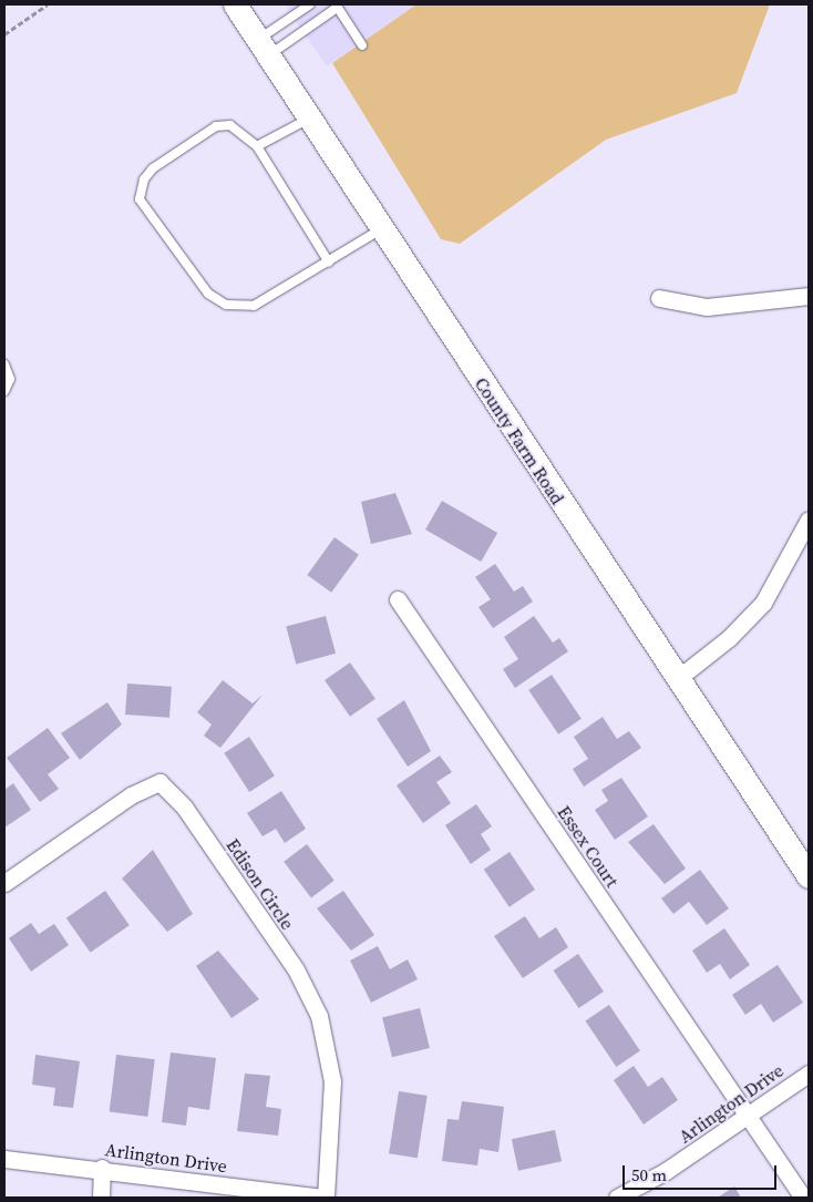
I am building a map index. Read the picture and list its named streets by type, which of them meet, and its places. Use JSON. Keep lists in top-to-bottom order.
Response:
{
  "streets": {
    "main road": ["County Farm Road"],
    "street": ["Essex Court", "Edison Circle", "Arlington Drive"]
  },
  "crossings": [
    ["Essex Court", "Arlington Drive"],
    ["Edison Circle", "Arlington Drive"]
  ],
  "scale_bar": "50 m"
}
